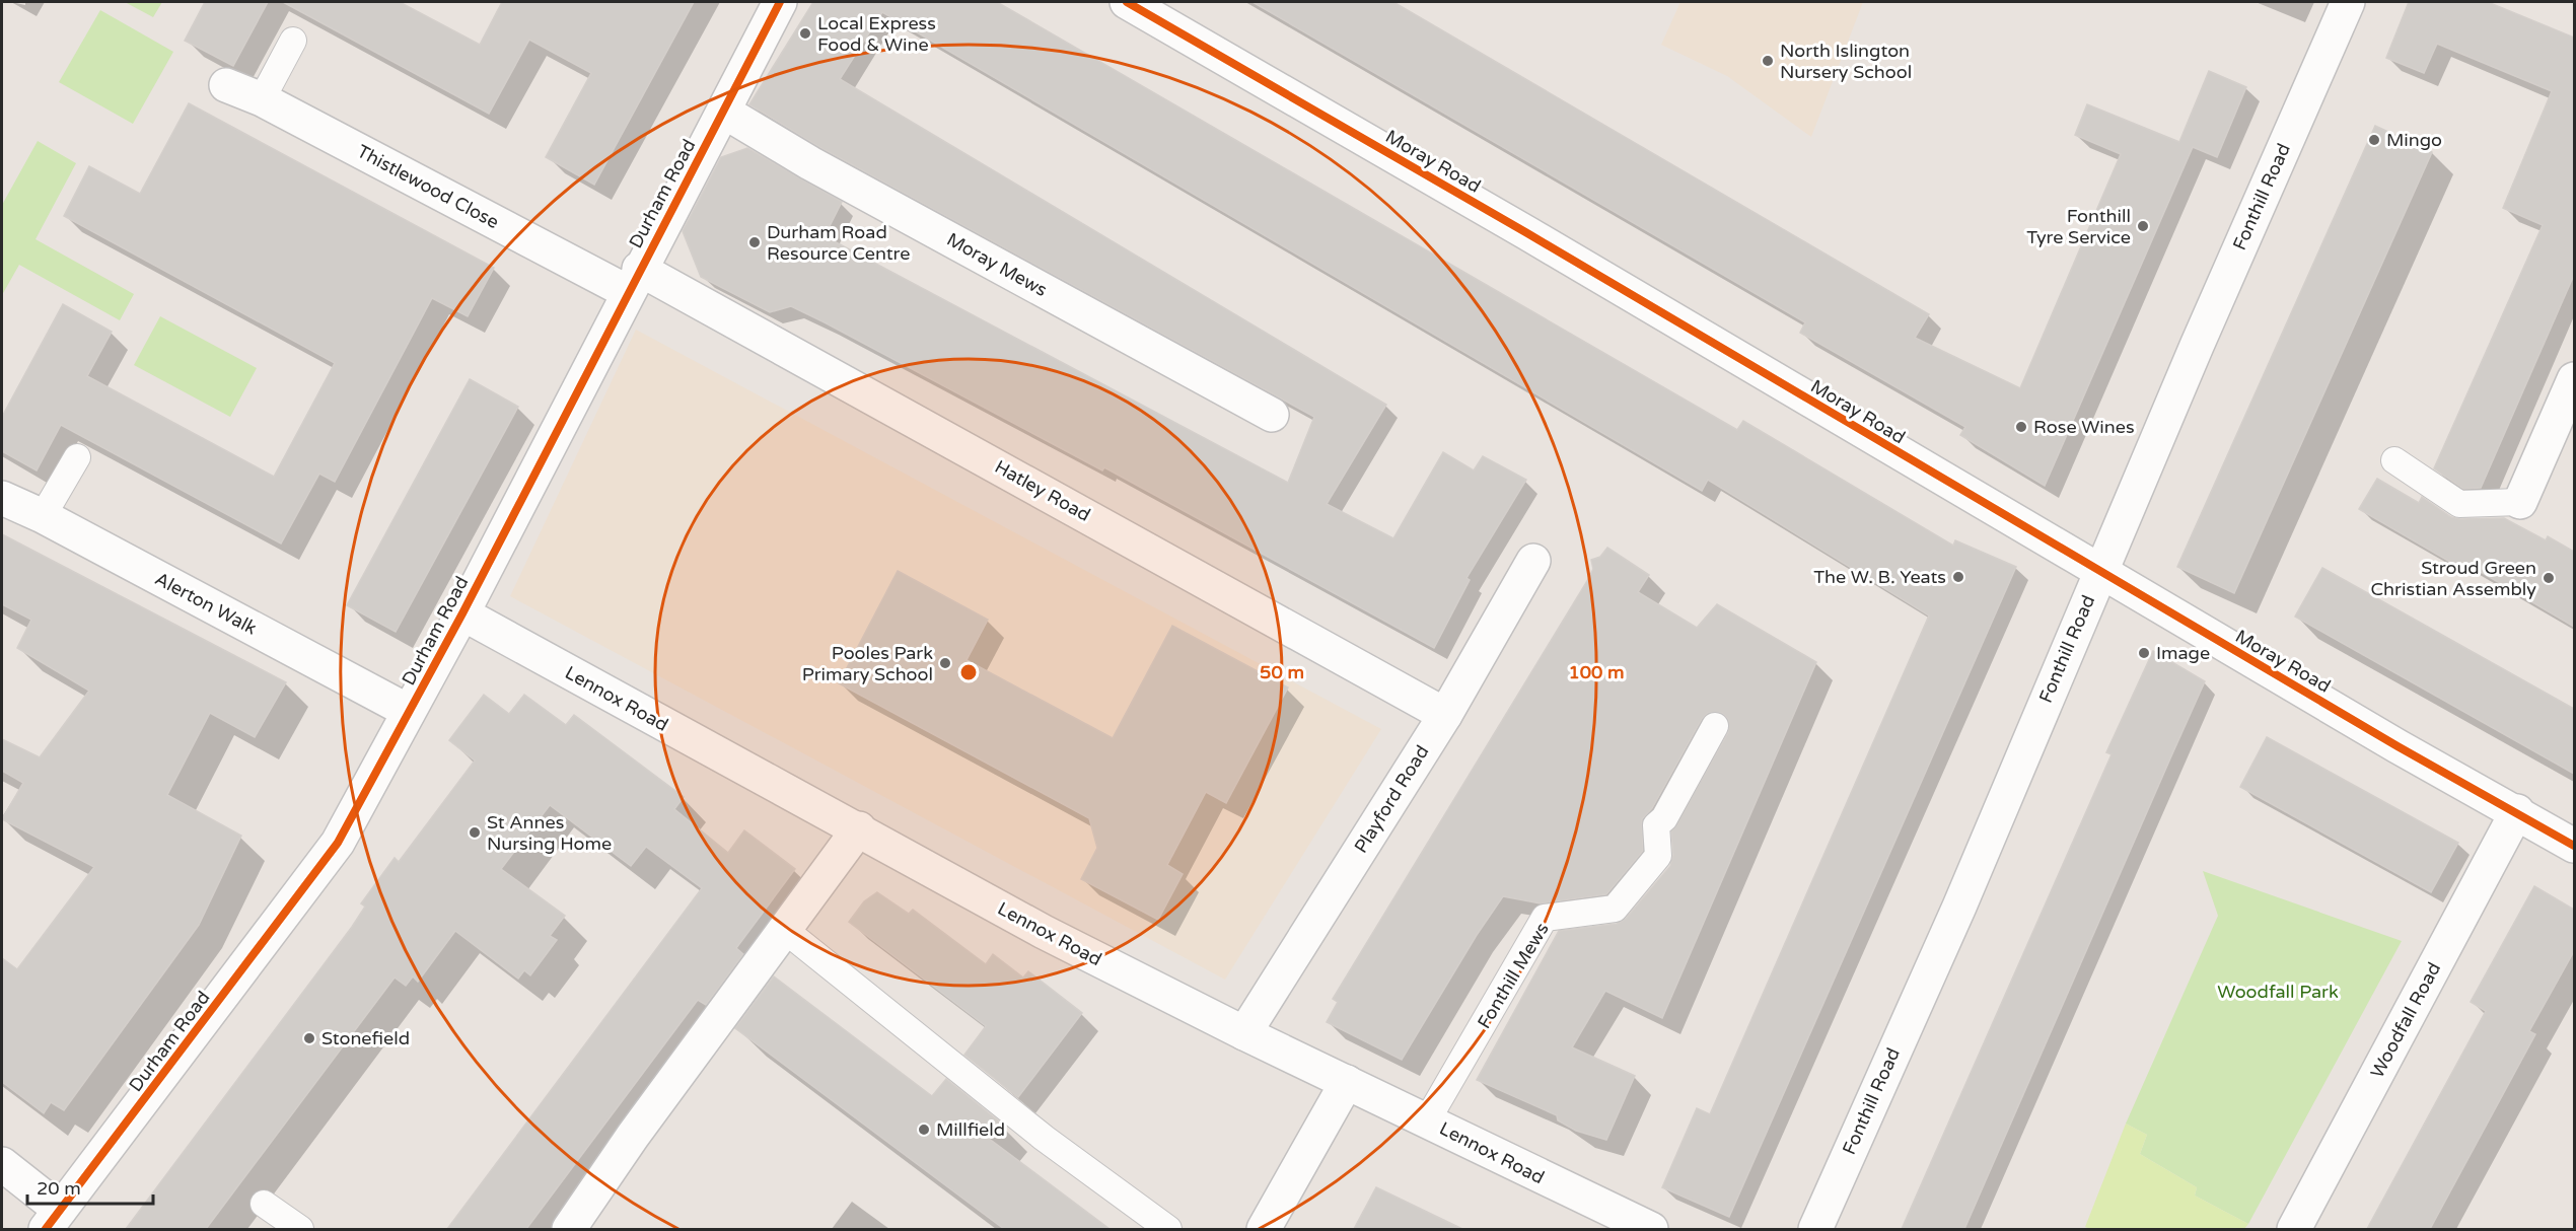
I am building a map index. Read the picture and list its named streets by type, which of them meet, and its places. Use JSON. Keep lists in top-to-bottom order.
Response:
{
  "streets": {
    "street": [
      "Moray Road",
      "Thistlewood Close",
      "Durham Road",
      "Fonthill Road",
      "Moray Mews",
      "Hatley Road",
      "Alerton Walk",
      "Lennox Road",
      "Playford Road",
      "Woodfall Road"
    ],
    "lane": ["Fonthill Mews"]
  },
  "crossings": [
    ["Moray Road", "Fonthill Road"],
    ["Moray Road", "Woodfall Road"],
    ["Thistlewood Close", "Durham Road"],
    ["Thistlewood Close", "Hatley Road"],
    ["Durham Road", "Moray Mews"],
    ["Durham Road", "Hatley Road"],
    ["Durham Road", "Alerton Walk"],
    ["Durham Road", "Lennox Road"],
    ["Hatley Road", "Playford Road"],
    ["Lennox Road", "Playford Road"],
    ["Lennox Road", "Fonthill Mews"]
  ],
  "parks": ["Woodfall Park"],
  "places": [
    "Local Express Food & Wine",
    "North Islington Nursery School",
    "Mingo",
    "Fonthill Tyre Service",
    "Durham Road Resource Centre",
    "Rose Wines",
    "The W. B. Yeats",
    "Stroud Green Christian Assembly",
    "Image",
    "Pooles Park Primary School",
    "St Annes Nursing Home",
    "Stonefield",
    "Millfield"
  ],
  "scale_bar": "20 m",
  "rings": ["50 m", "100 m"]
}
